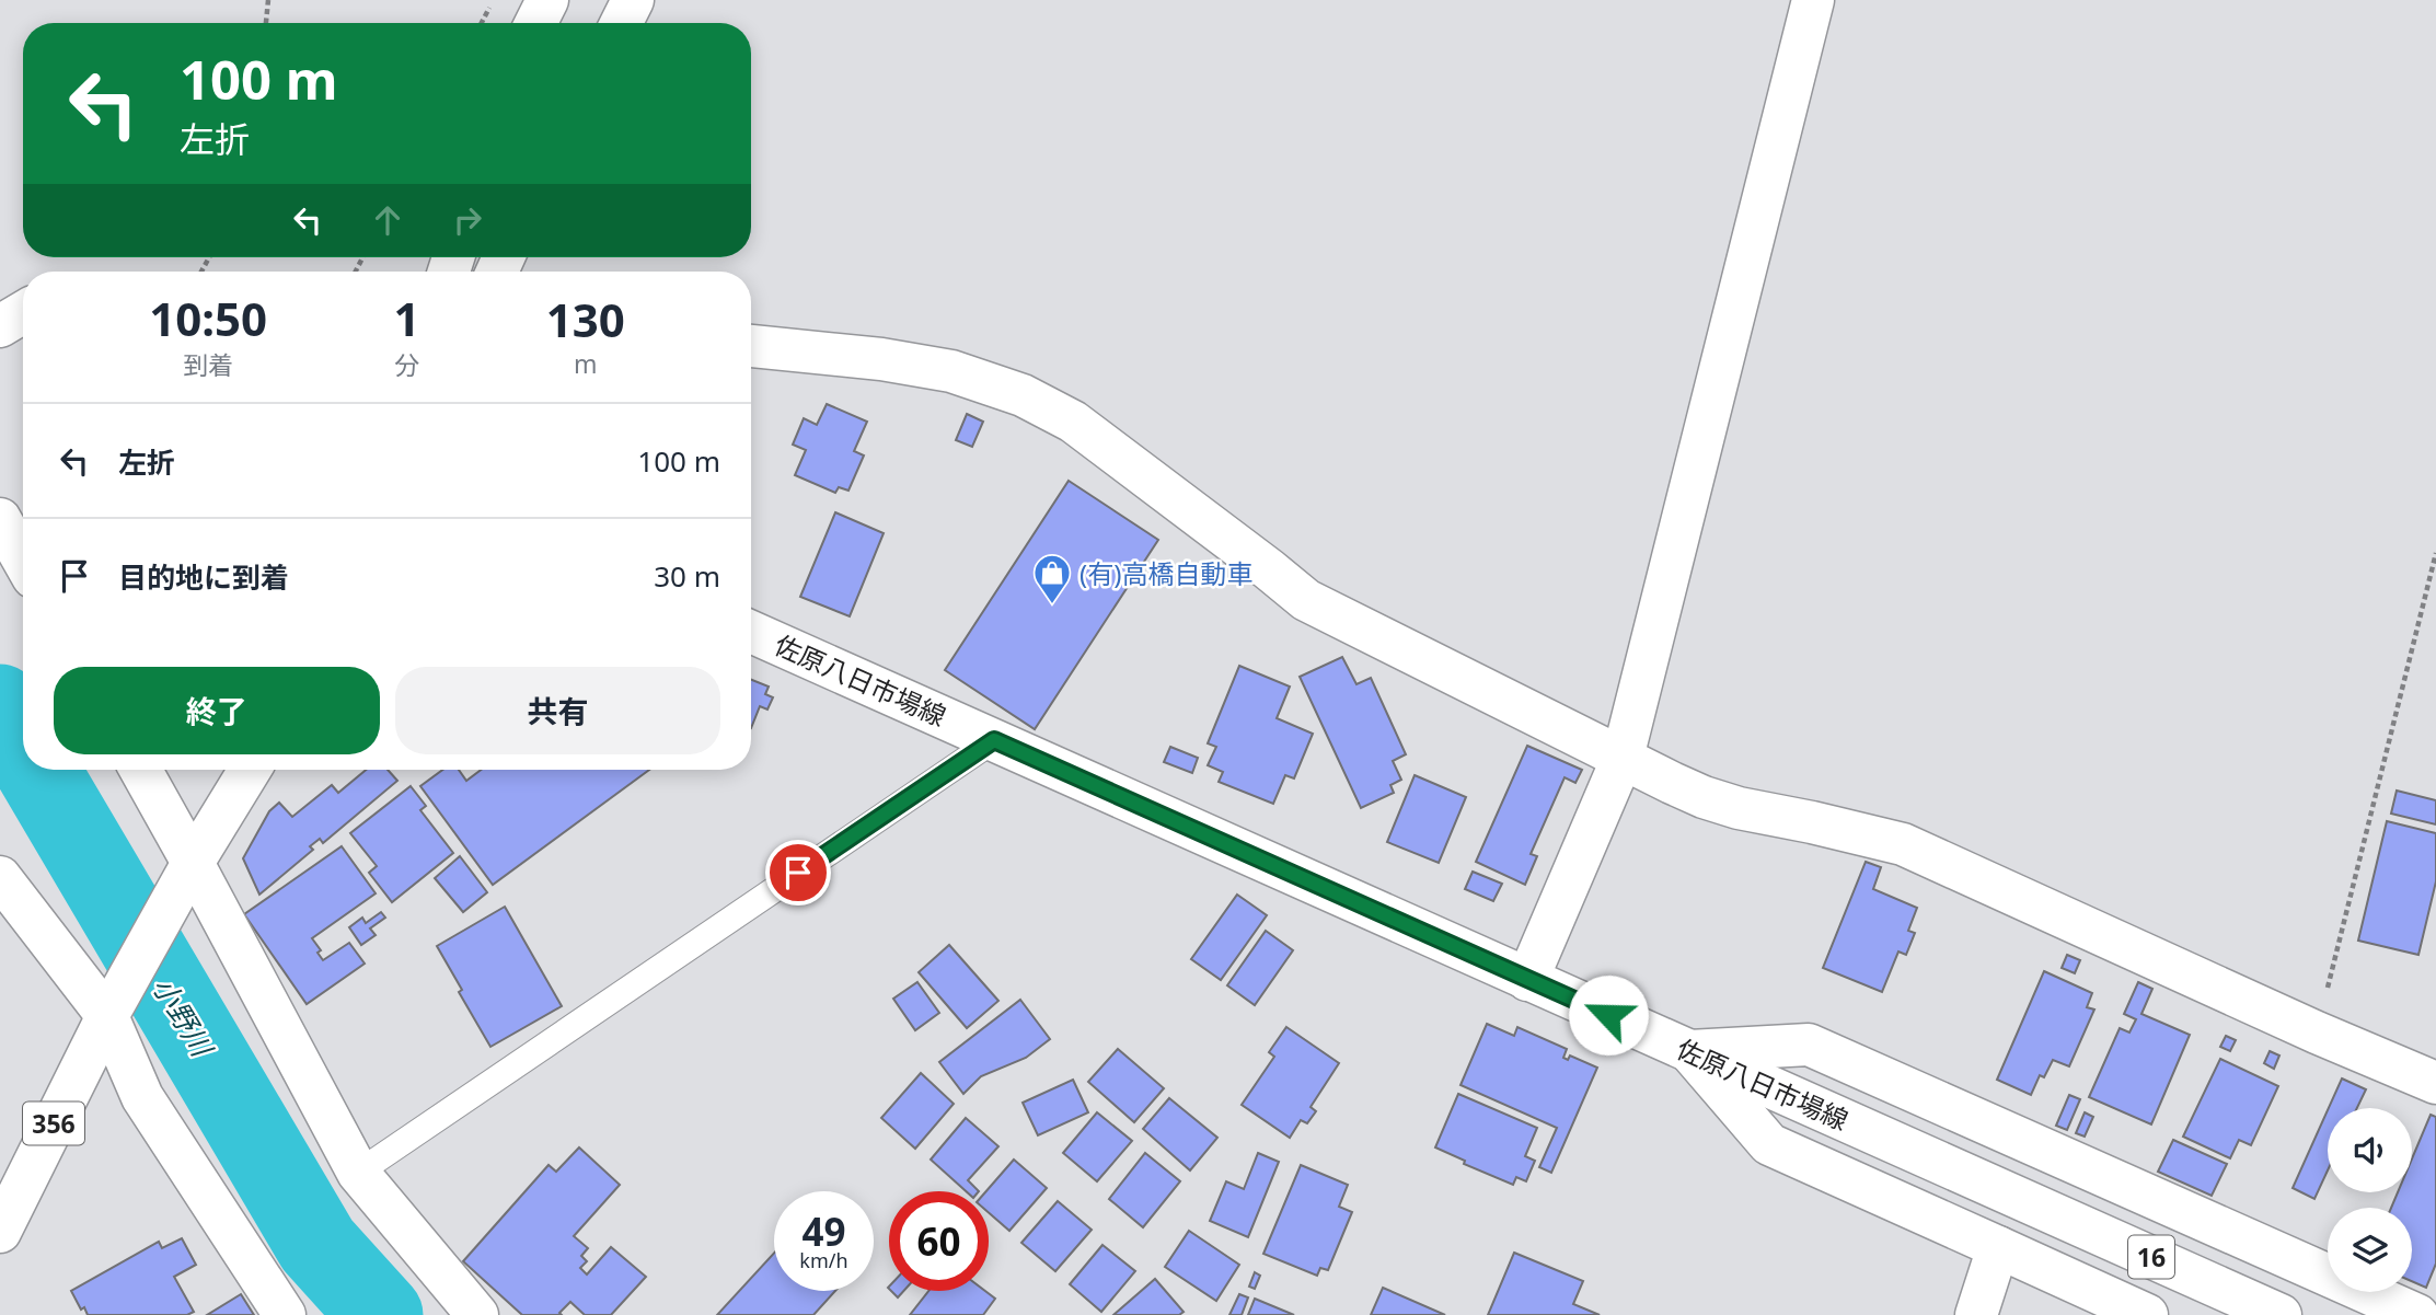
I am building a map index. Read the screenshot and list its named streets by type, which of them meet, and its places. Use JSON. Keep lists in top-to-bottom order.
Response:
{
  "streets": {
    "main road": ["佐原八日市場線", "356", "16"]
  },
  "water": ["小野川"],
  "places": {
    "shop": ["(有)高橋自動車"]
  },
  "page": {
    "turn": ["100 m", "左折"],
    "eta": [
      "10:50",
      "到着",
      "1",
      "分",
      "130",
      "m"
    ],
    "list": [
      {
        "name": "左折",
        "value": "100 m"
      },
      {
        "name": "目的地に到着",
        "value": "30 m"
      }
    ],
    "buttons": ["終了", "共有"],
    "speed": "49 km/h",
    "limit": "60"
  }
}
